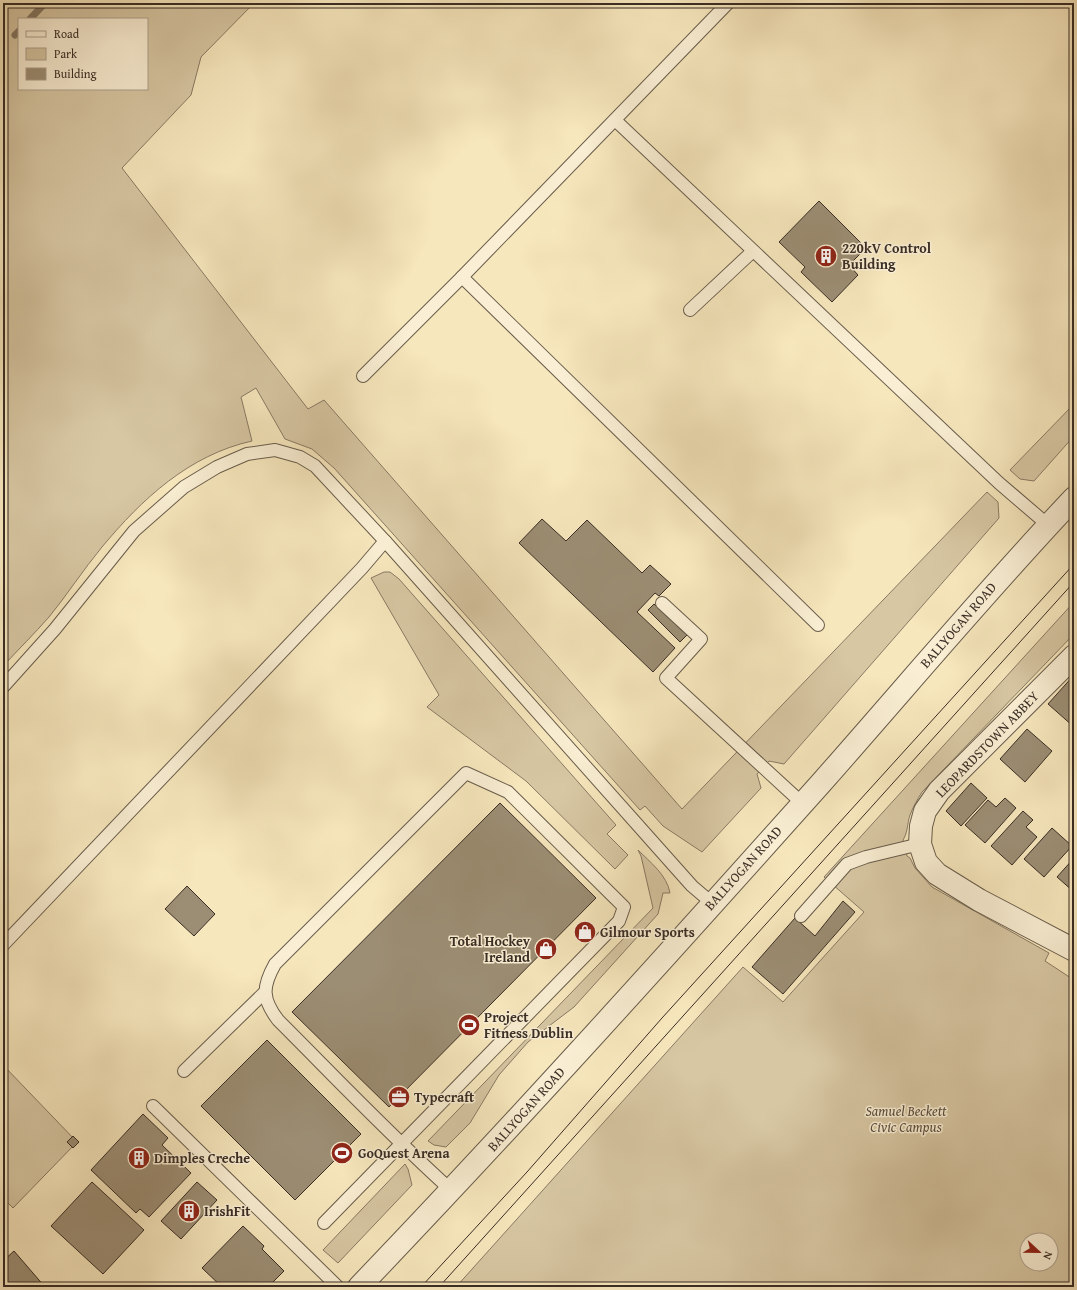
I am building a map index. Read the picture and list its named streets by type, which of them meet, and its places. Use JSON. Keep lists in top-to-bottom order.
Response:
{
  "streets": {
    "street": ["BALLYOGAN ROAD", "LEOPARDSTOWN ABBEY"]
  },
  "parks": ["Samuel Beckett Civic Campus"],
  "places": {
    "building": ["220kV Control Building", "Dimples Creche", "IrishFit"],
    "shop": ["Gilmour Sports", "Total Hockey Ireland"],
    "sports": ["Project Fitness Dublin", "GoQuest Arena"],
    "office": ["Typecraft"]
  },
  "legend": ["Road", "Park", "Building"],
  "north": "right"
}
